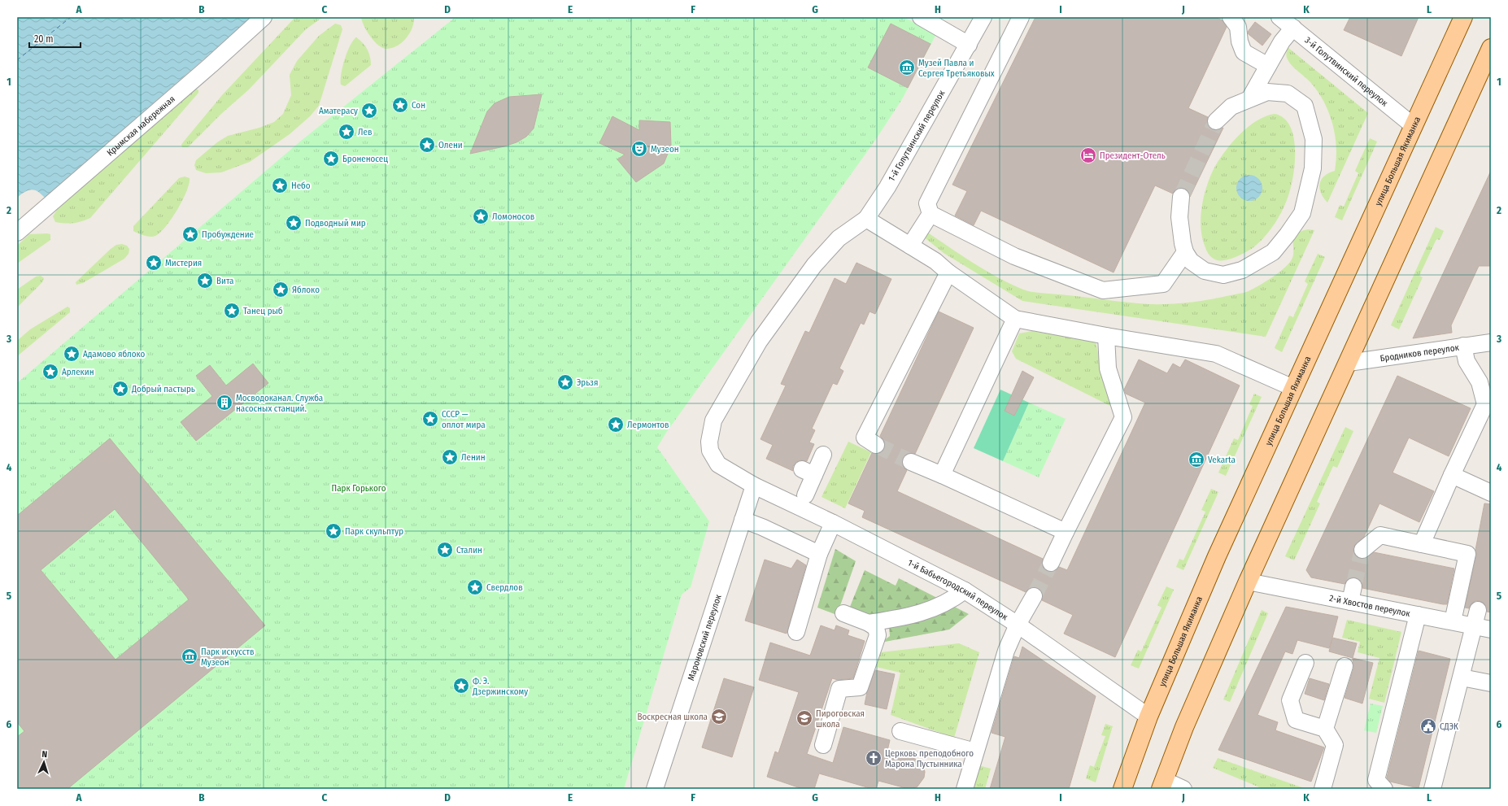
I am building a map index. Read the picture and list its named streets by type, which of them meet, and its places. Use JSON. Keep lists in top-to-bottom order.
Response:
{
  "streets": {
    "main road": ["улица Большая Якиманка"],
    "street": [
      "3-й Голутвинский переулок",
      "Крымская набережная",
      "1-й Голутвинский переулок",
      "Бродников переулок",
      "1-й Бабьегородский переулок",
      "2-й Хвостов переулок",
      "Мароновский переулок"
    ]
  },
  "crossings": [
    ["3-й Голутвинский переулок", "улица Большая Якиманка"],
    ["1-й Голутвинский переулок", "1-й Бабьегородский переулок"],
    ["улица Большая Якиманка", "1-й Бабьегородский переулок"],
    ["1-й Бабьегородский переулок", "Мароновский переулок"]
  ],
  "parks": ["Парк Горького"],
  "places": {
    "museum": ["Музей Павла и Сергея Третьяковых", "Vekarta", "Парк искусств Музеон"],
    "place": [
      "Сон",
      "Аматерасу",
      "Лев",
      "Олени",
      "Броненосец",
      "Небо",
      "Ломоносов",
      "Подводный мир",
      "Пробуждение",
      "Мистерия",
      "Вита",
      "Яблоко",
      "Танец рыб",
      "Адамово яблоко",
      "Арлекин",
      "Эрьзя",
      "Добрый пастырь",
      "СССР — оплот мира",
      "Лермонтов",
      "Ленин",
      "Парк скульптур",
      "Сталин",
      "Свердлов",
      "Ф. Э. Дзержинскому"
    ],
    "theatre": ["Музеон"],
    "hotel": ["Президент-Отель"],
    "building": ["Мосводоканал. Служба насосных станций."],
    "school or university": ["Воскресная школа", "Пироговская школа"],
    "public building": ["СДЭК"],
    "church": ["Церковь преподобного Марона Пустынника"]
  },
  "scale_bar": "20 m",
  "north": "top",
  "grid": {
    "columns": [
      "A",
      "B",
      "C",
      "D",
      "E",
      "F",
      "G",
      "H",
      "I",
      "J",
      "K",
      "L"
    ],
    "rows": [
      "1",
      "2",
      "3",
      "4",
      "5",
      "6"
    ]
  }
}
